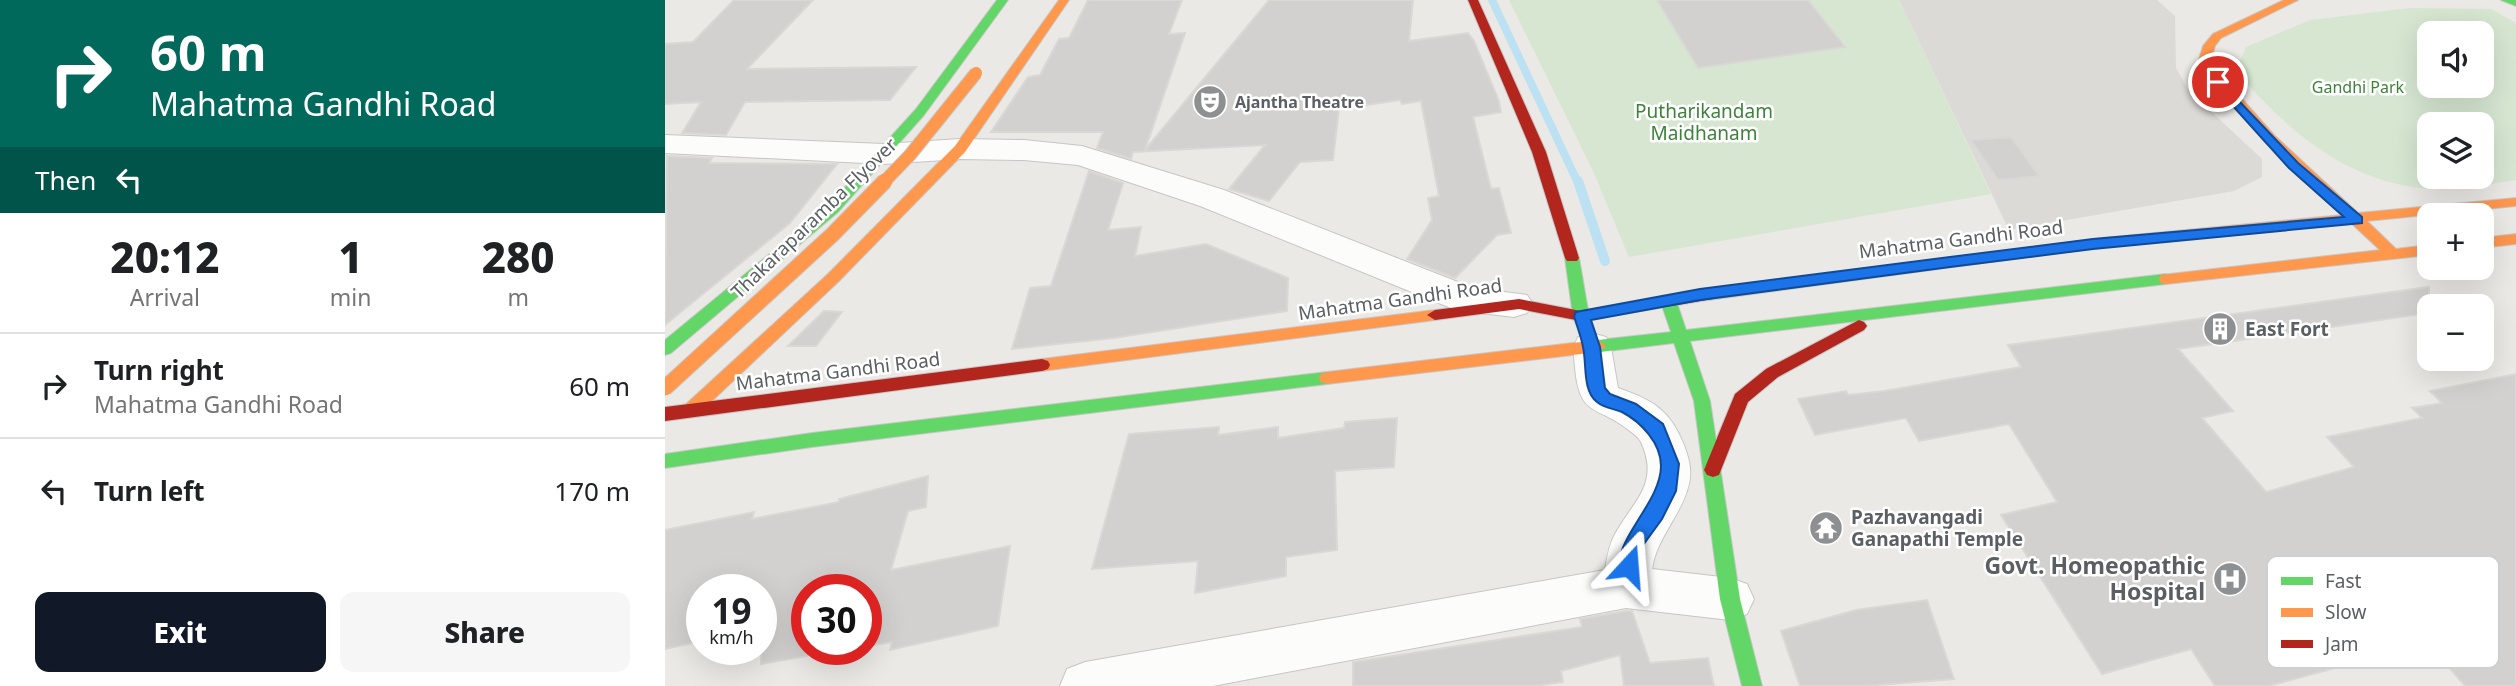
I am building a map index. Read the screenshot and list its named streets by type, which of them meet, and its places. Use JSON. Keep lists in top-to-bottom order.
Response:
{
  "streets": {
    "main road": ["Thakaraparamba Flyover", "Mahatma Gandhi Road"]
  },
  "parks": ["Gandhi Park", "Putharikandam Maidhanam"],
  "places": {
    "theatre": ["Ajantha Theatre"],
    "building": ["East Fort"],
    "temple": ["Pazhavangadi Ganapathi Temple"],
    "hospital": ["Govt. Homeopathic Hospital"]
  },
  "legend": ["Fast", "Slow", "Jam"],
  "page": {
    "turn": ["60 m", "Mahatma Gandhi Road"],
    "map_buttons": ["+", "−"],
    "then": "Then",
    "eta": [
      "20:12",
      "Arrival",
      "1",
      "min",
      "280",
      "m"
    ],
    "list": [
      {
        "name": "Turn right",
        "note": "Mahatma Gandhi Road",
        "value": "60 m"
      },
      {
        "name": "Turn left",
        "value": "170 m"
      }
    ],
    "speed": "19 km/h",
    "limit": "30",
    "buttons": ["Exit", "Share"]
  }
}
